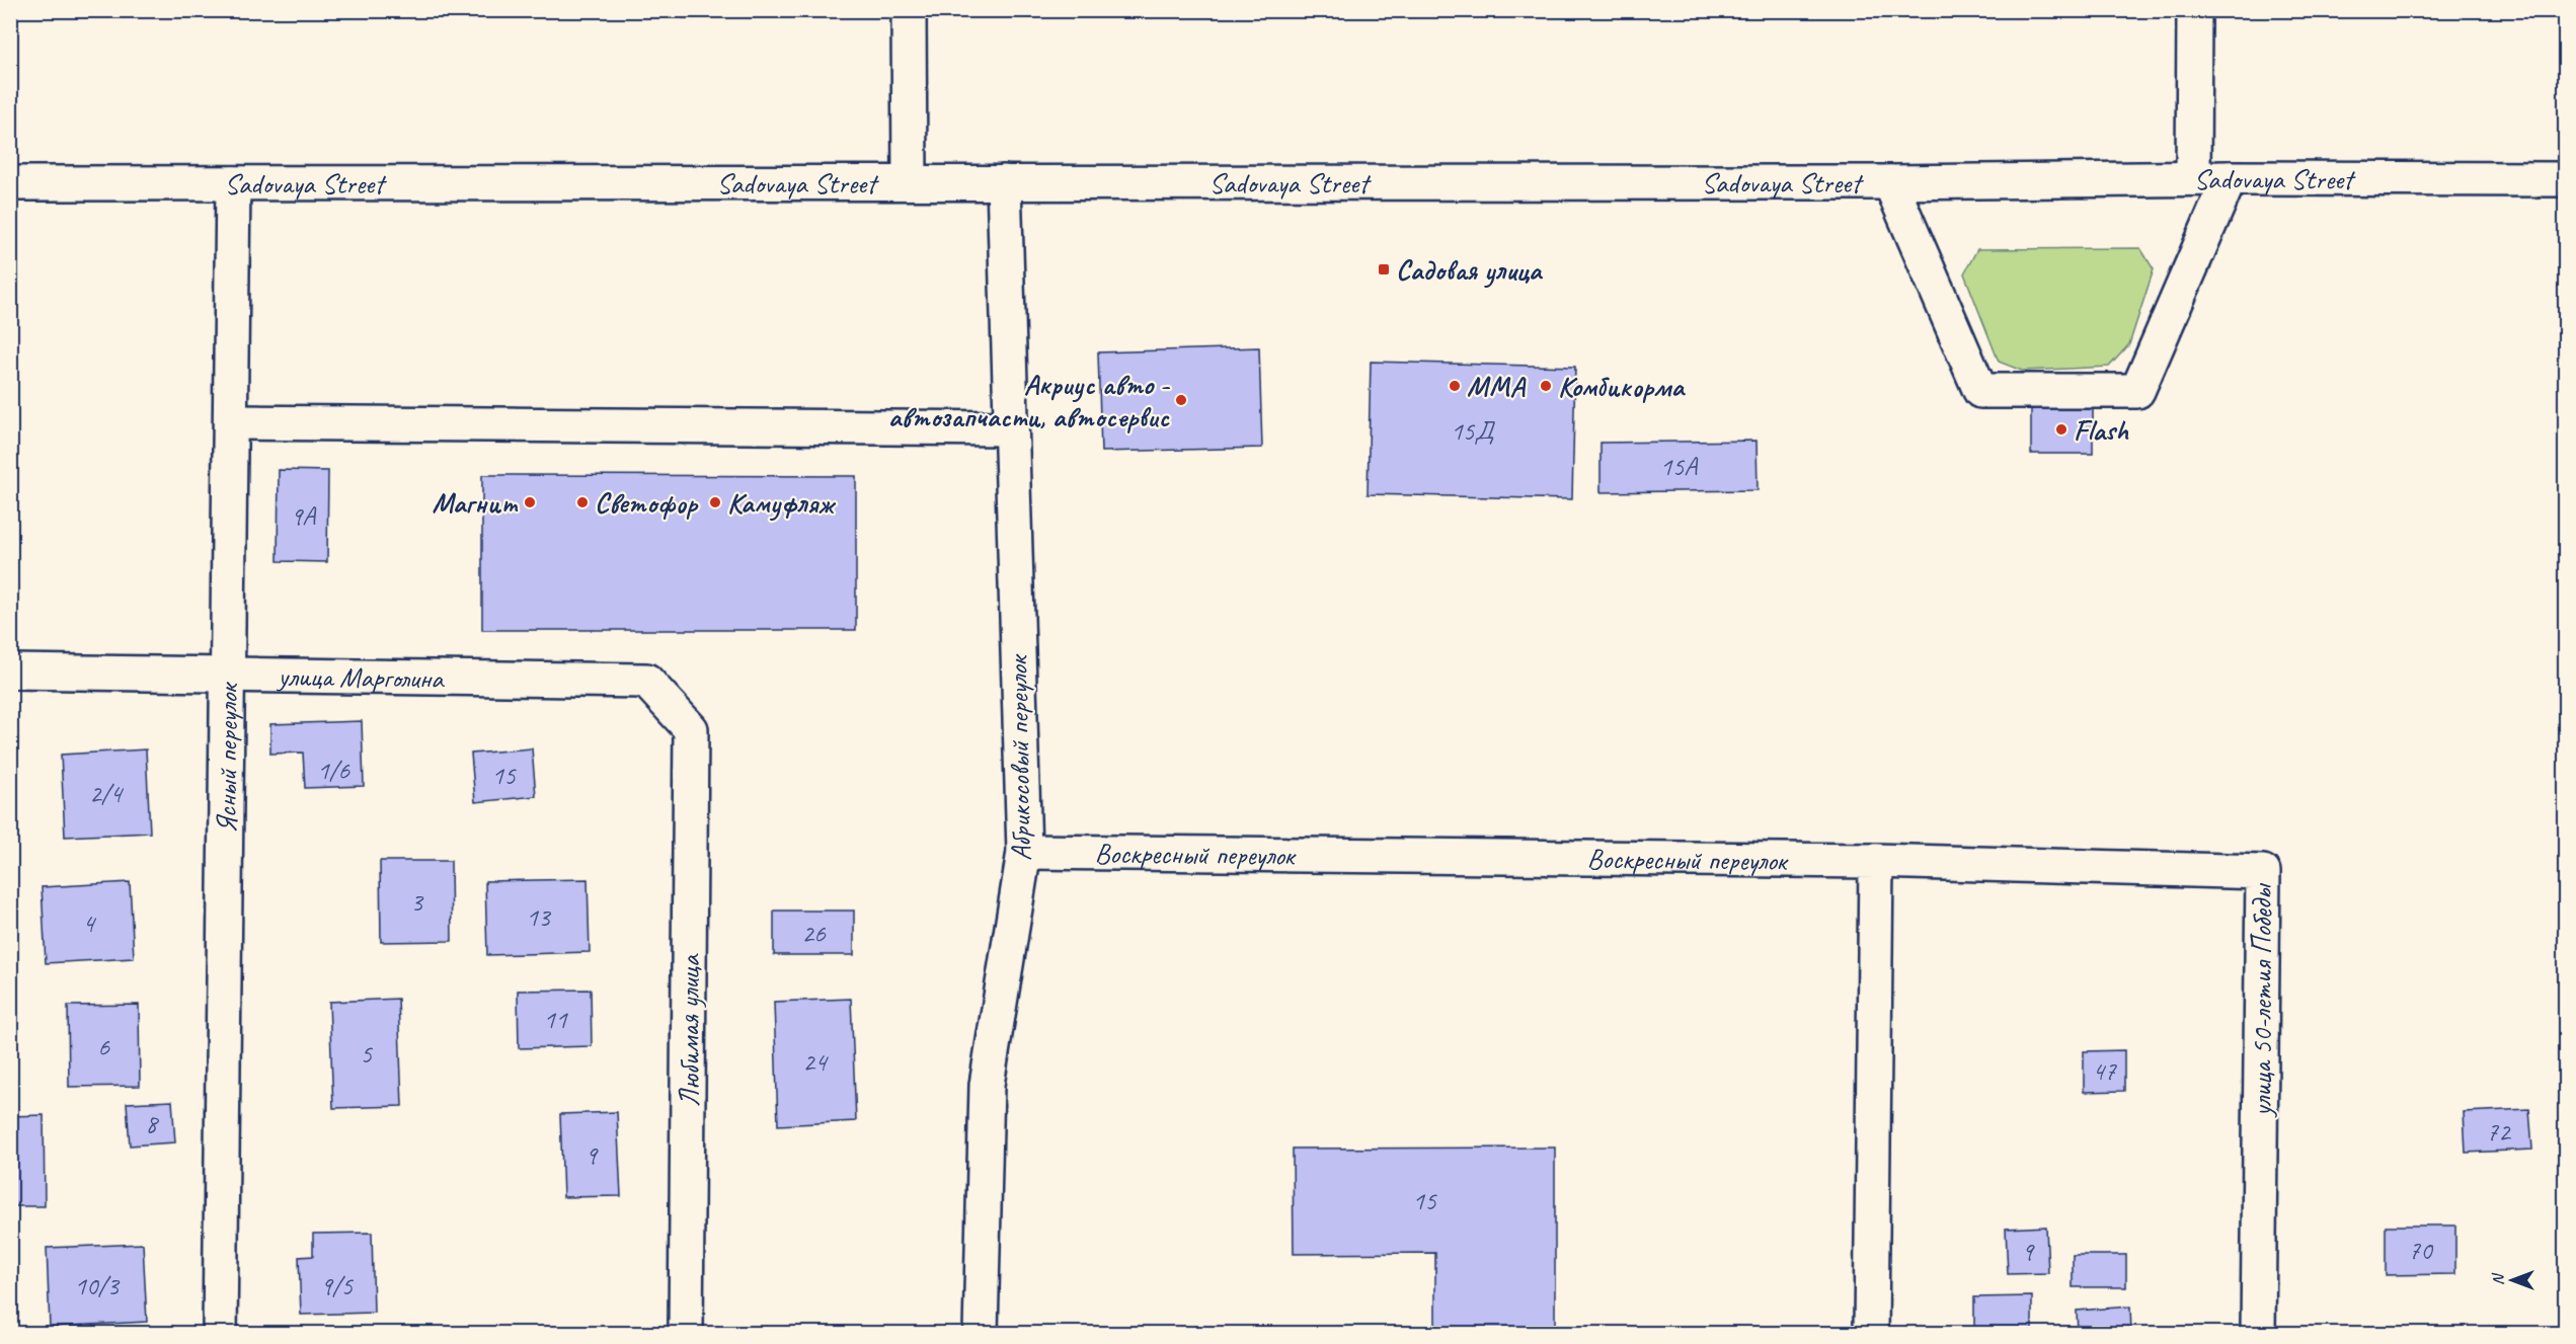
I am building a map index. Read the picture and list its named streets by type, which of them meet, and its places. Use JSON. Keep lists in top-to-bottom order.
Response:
{
  "streets": {
    "street": [
      "Sadovaya Street",
      "улица Марголина",
      "Ясный переулок",
      "Абрикосовый переулок",
      "Воскресный переулок",
      "улица 50-летия Победы",
      "Любимая улица"
    ]
  },
  "crossings": [
    ["Sadovaya Street", "Ясный переулок"],
    ["Sadovaya Street", "Абрикосовый переулок"],
    ["улица Марголина", "Ясный переулок"],
    ["улица Марголина", "Любимая улица"],
    ["Абрикосовый переулок", "Воскресный переулок"],
    ["Воскресный переулок", "улица 50-летия Победы"]
  ],
  "places": {
    "transit": ["Садовая улица"],
    "other": [
      "ММА",
      "Комбикорма",
      "Акриус авто - автозапчасти, автосервис",
      "Flash",
      "Магнит",
      "Светофор",
      "Камуфляж"
    ]
  },
  "house_numbers": [
    "15Д",
    "15А",
    "9А",
    "1/6",
    "15",
    "2/4",
    "3",
    "13",
    "4",
    "26",
    "11",
    "6",
    "5",
    "24",
    "47",
    "8",
    "72",
    "9",
    "15",
    "70",
    "9",
    "10/3",
    "9/5"
  ],
  "north": "left"
}
